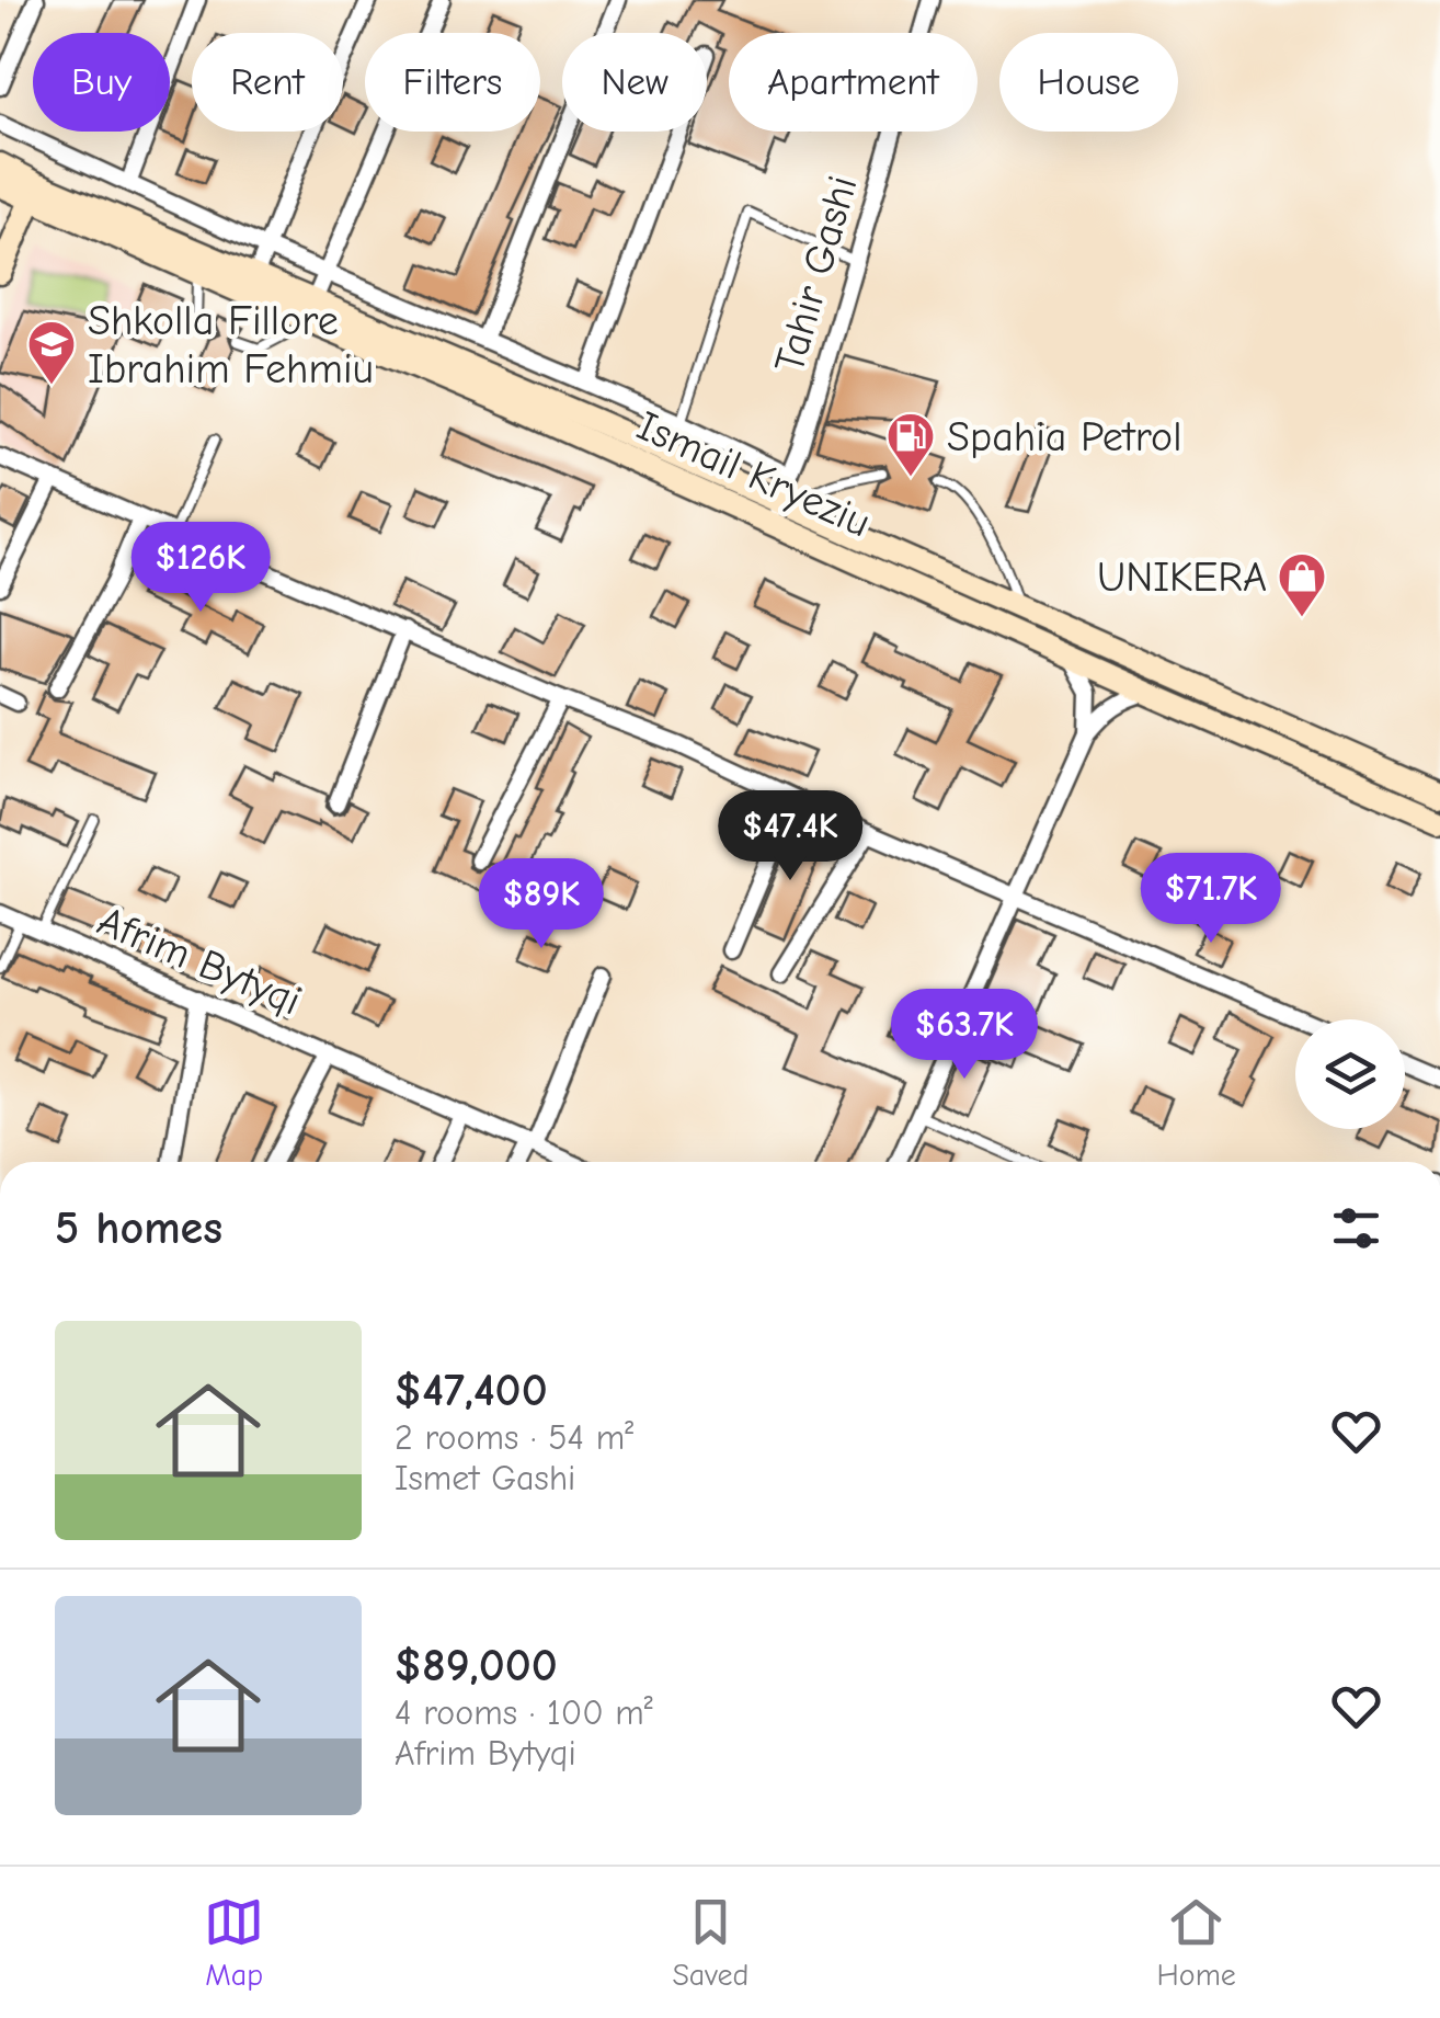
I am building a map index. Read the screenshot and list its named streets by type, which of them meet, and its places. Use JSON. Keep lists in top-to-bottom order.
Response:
{
  "streets": {
    "main road": ["Ismail Kryeziu"],
    "street": ["Tahir Gashi", "Afrim Bytyqi"]
  },
  "crossings": [
    ["Tahir Gashi", "Ismail Kryeziu"]
  ],
  "places": {
    "school or university": ["Shkolla Fillore Ibrahim Fehmiu"],
    "fuel station": ["Spahia Petrol"],
    "shop": ["UNIKERA"]
  },
  "page": {
    "chip": [
      "Buy",
      "Rent",
      "Filters",
      "New",
      "Apartment",
      "House"
    ],
    "price": [
      "$126K",
      "$47.4K",
      "$71.7K",
      "$89K",
      "$63.7K"
    ],
    "heading": "5 homes",
    "list": [
      {
        "name": "$47,400",
        "note": "2 rooms · 54 m² · Ismet Gashi"
      },
      {
        "name": "$89,000",
        "note": "4 rooms · 100 m² · Afrim Bytyqi"
      }
    ],
    "tabs": ["Map", "Saved", "Home"]
  }
}
